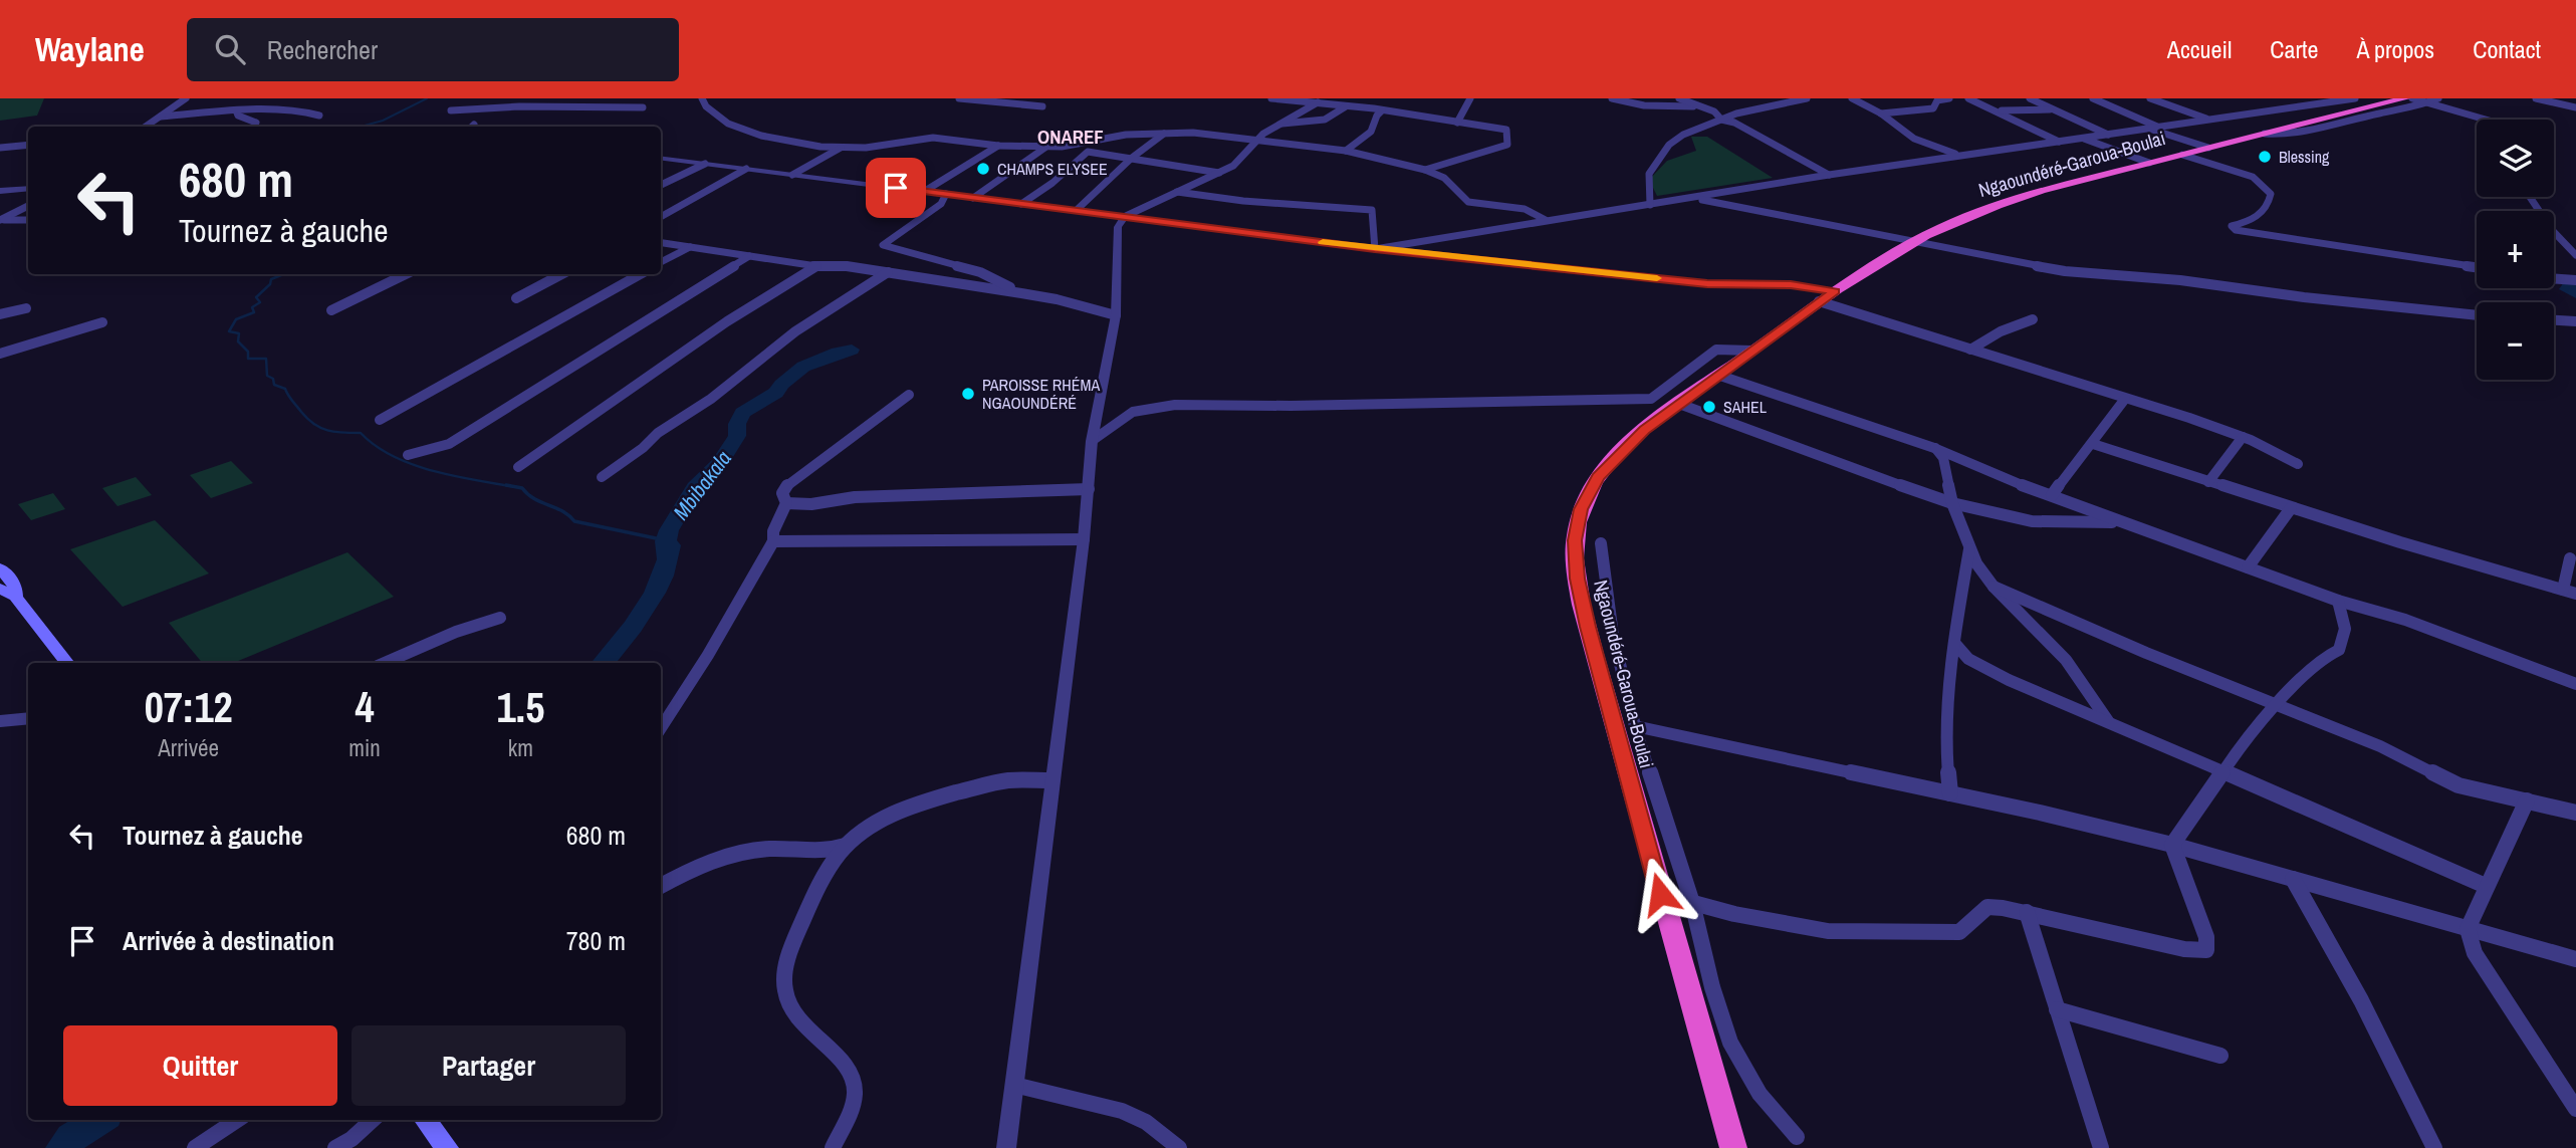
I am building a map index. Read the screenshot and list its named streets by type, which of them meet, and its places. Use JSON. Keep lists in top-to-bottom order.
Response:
{
  "streets": {
    "highway": ["Ngaoundéré-Garoua-Boulai"]
  },
  "districts": ["ONAREF"],
  "water": ["Mbibakala"],
  "places": [
    "Blessing",
    "CHAMPS ELYSEE",
    "PAROISSE RHÉMA NGAOUNDÉRÉ",
    "SAHEL"
  ],
  "page": {
    "header": "Waylane",
    "search": "Rechercher",
    "nav": [
      "Accueil",
      "Carte",
      "À propos",
      "Contact"
    ],
    "map_buttons": ["+", "−"],
    "turn": ["680 m", "Tournez à gauche"],
    "eta": [
      "07:12",
      "Arrivée",
      "4",
      "min",
      "1.5",
      "km"
    ],
    "list": [
      {
        "name": "Tournez à gauche",
        "value": "680 m"
      },
      {
        "name": "Arrivée à destination",
        "value": "780 m"
      }
    ],
    "buttons": ["Quitter", "Partager"]
  }
}
